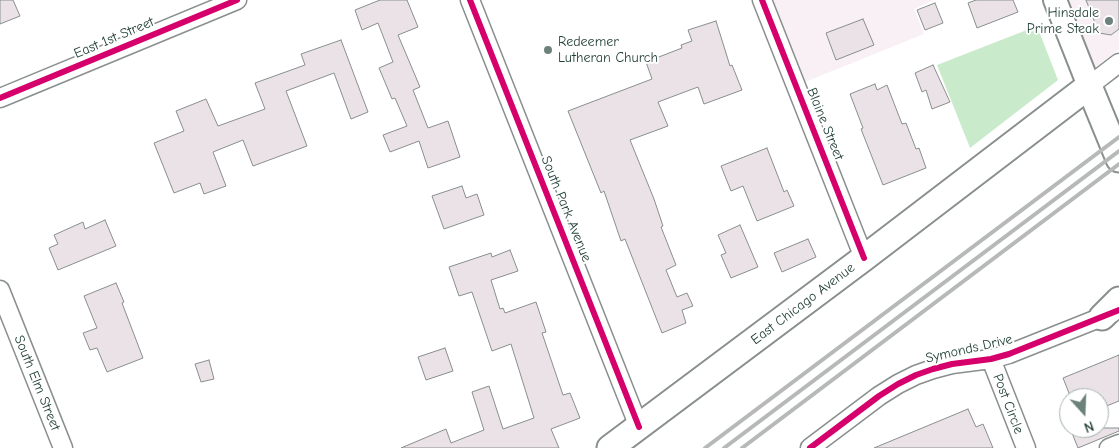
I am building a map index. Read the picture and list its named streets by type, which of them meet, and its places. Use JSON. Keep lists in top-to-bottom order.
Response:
{
  "streets": {
    "main road": ["East Chicago Avenue"],
    "street": [
      "East 1st Street",
      "Blaine Street",
      "South Park Avenue",
      "Symonds Drive",
      "South Elm Street",
      "Post Circle"
    ]
  },
  "crossings": [
    ["Blaine Street", "East Chicago Avenue"],
    ["South Park Avenue", "East Chicago Avenue"],
    ["Symonds Drive", "Post Circle"]
  ],
  "places": ["Hinsdale Prime Steak", "Redeemer Lutheran Church"],
  "north": "bottom"
}
